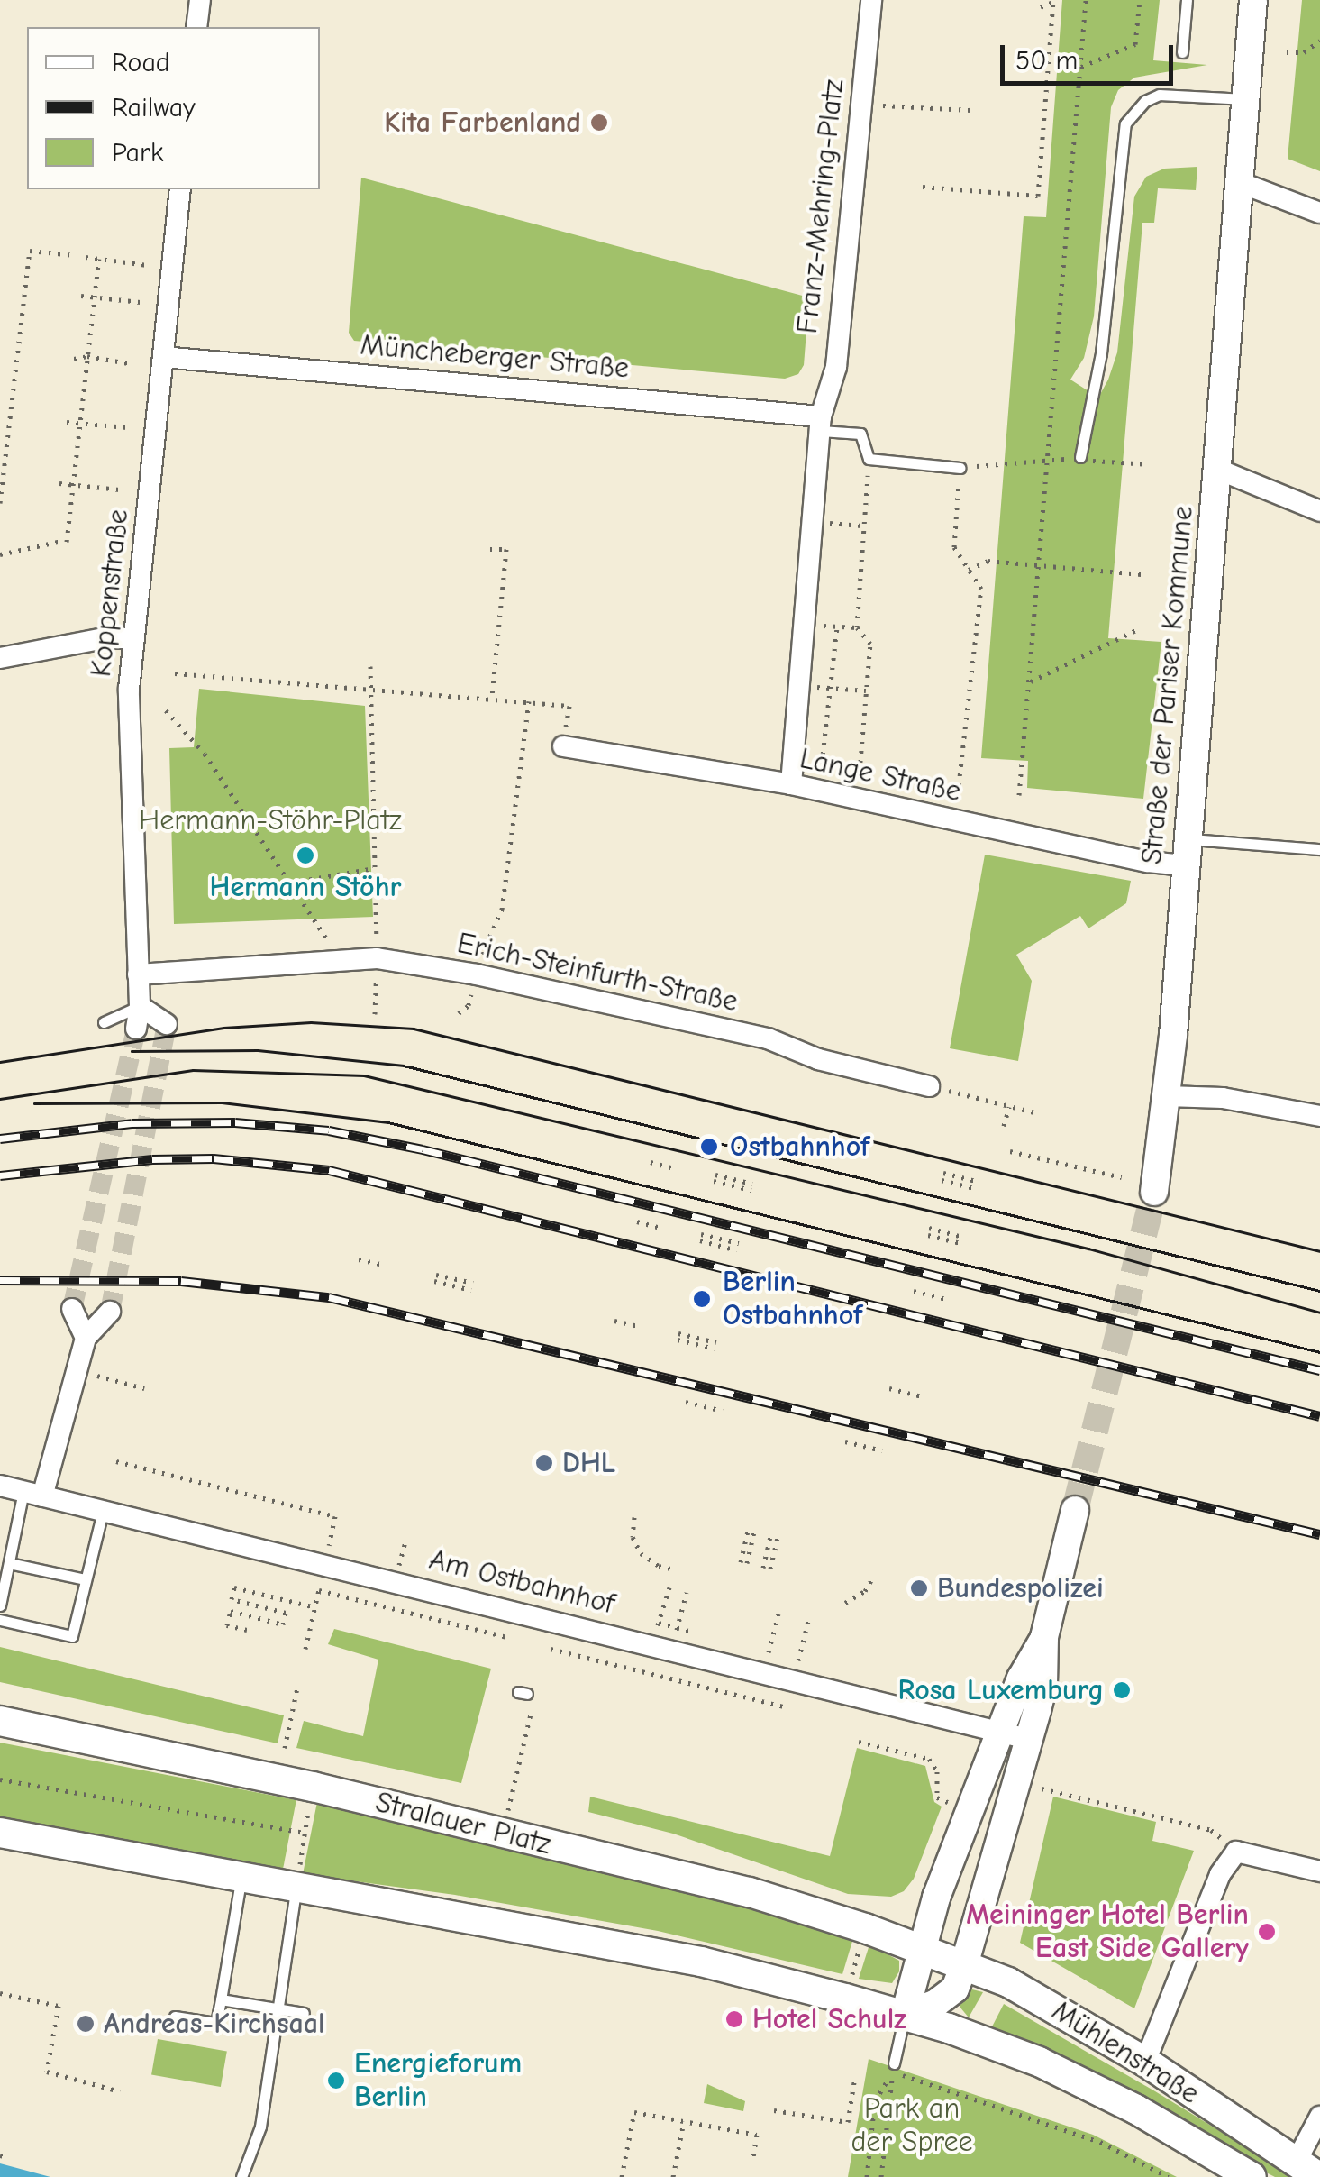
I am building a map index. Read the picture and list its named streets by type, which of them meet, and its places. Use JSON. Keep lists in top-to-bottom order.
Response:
{
  "streets": {
    "main road": ["Stralauer Platz", "Mühlenstraße"],
    "street": [
      "Franz-Mehring-Platz",
      "Müncheberger Straße",
      "Koppenstraße",
      "Straße der Pariser Kommune",
      "Lange Straße",
      "Erich-Steinfurth-Straße",
      "Am Ostbahnhof"
    ]
  },
  "crossings": [
    ["Franz-Mehring-Platz", "Müncheberger Straße"],
    ["Müncheberger Straße", "Koppenstraße"],
    ["Koppenstraße", "Erich-Steinfurth-Straße"],
    ["Straße der Pariser Kommune", "Lange Straße"],
    ["Stralauer Platz", "Mühlenstraße"]
  ],
  "parks": ["Hermann-Stöhr-Platz", "Park an der Spree"],
  "places": [
    "Kita Farbenland",
    "Hermann Stöhr",
    "Ostbahnhof",
    "Berlin Ostbahnhof",
    "DHL",
    "Bundespolizei",
    "Rosa Luxemburg",
    "Meininger Hotel Berlin East Side Gallery",
    "Hotel Schulz",
    "Andreas-Kirchsaal",
    "Energieforum Berlin"
  ],
  "legend": ["Road", "Railway", "Park"],
  "scale_bar": "50 m"
}
